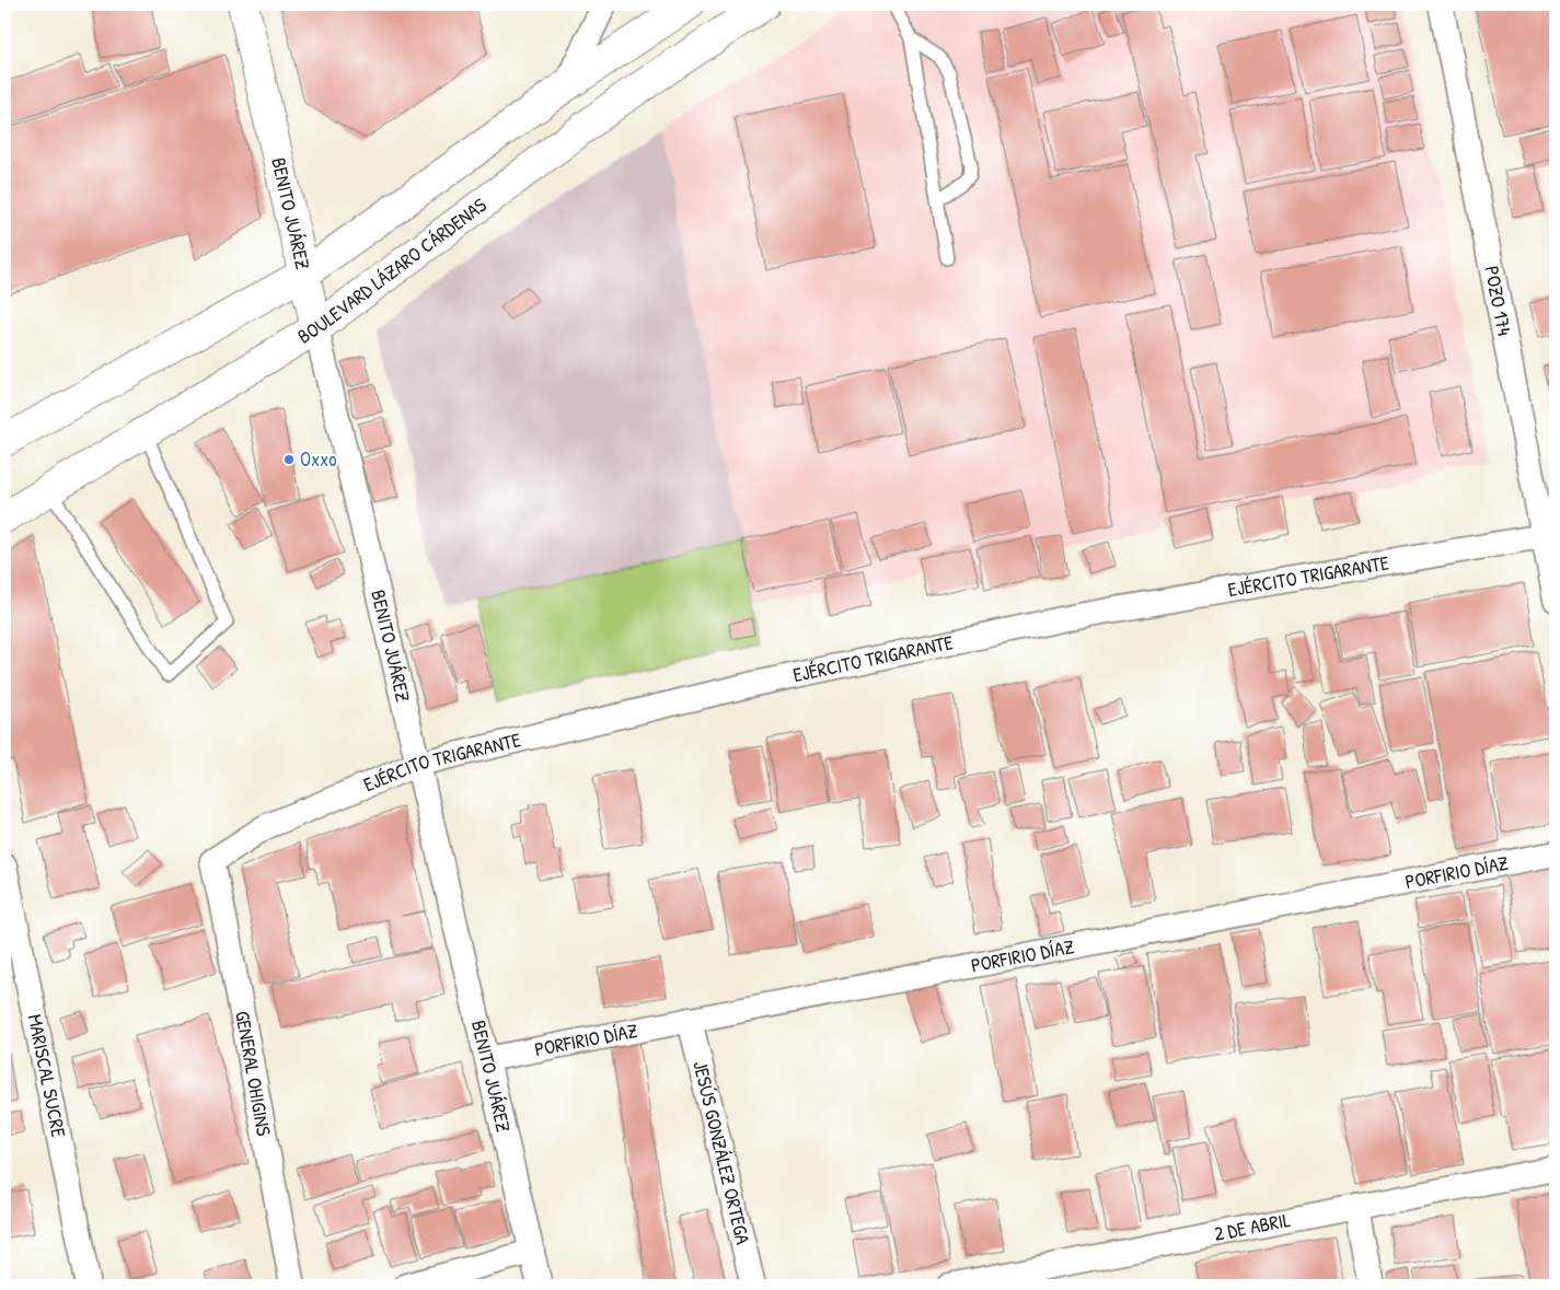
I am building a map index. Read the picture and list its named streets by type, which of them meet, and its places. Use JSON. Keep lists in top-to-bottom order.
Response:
{
  "streets": {
    "main road": ["BENITO JUÁREZ", "BOULEVARD LÁZARO CÁRDENAS"],
    "street": [
      "POZO 174",
      "EJÉRCITO TRIGARANTE",
      "PORFIRIO DÍAZ",
      "GENERAL OHIGINS",
      "MARISCAL SUCRE",
      "JESÚS GONZÁLEZ ORTEGA",
      "2 DE ABRIL"
    ]
  },
  "crossings": [
    ["BENITO JUÁREZ", "BOULEVARD LÁZARO CÁRDENAS"],
    ["BENITO JUÁREZ", "EJÉRCITO TRIGARANTE"],
    ["BENITO JUÁREZ", "PORFIRIO DÍAZ"],
    ["POZO 174", "EJÉRCITO TRIGARANTE"],
    ["EJÉRCITO TRIGARANTE", "GENERAL OHIGINS"],
    ["PORFIRIO DÍAZ", "JESÚS GONZÁLEZ ORTEGA"]
  ],
  "places": ["Oxxo"]
}
